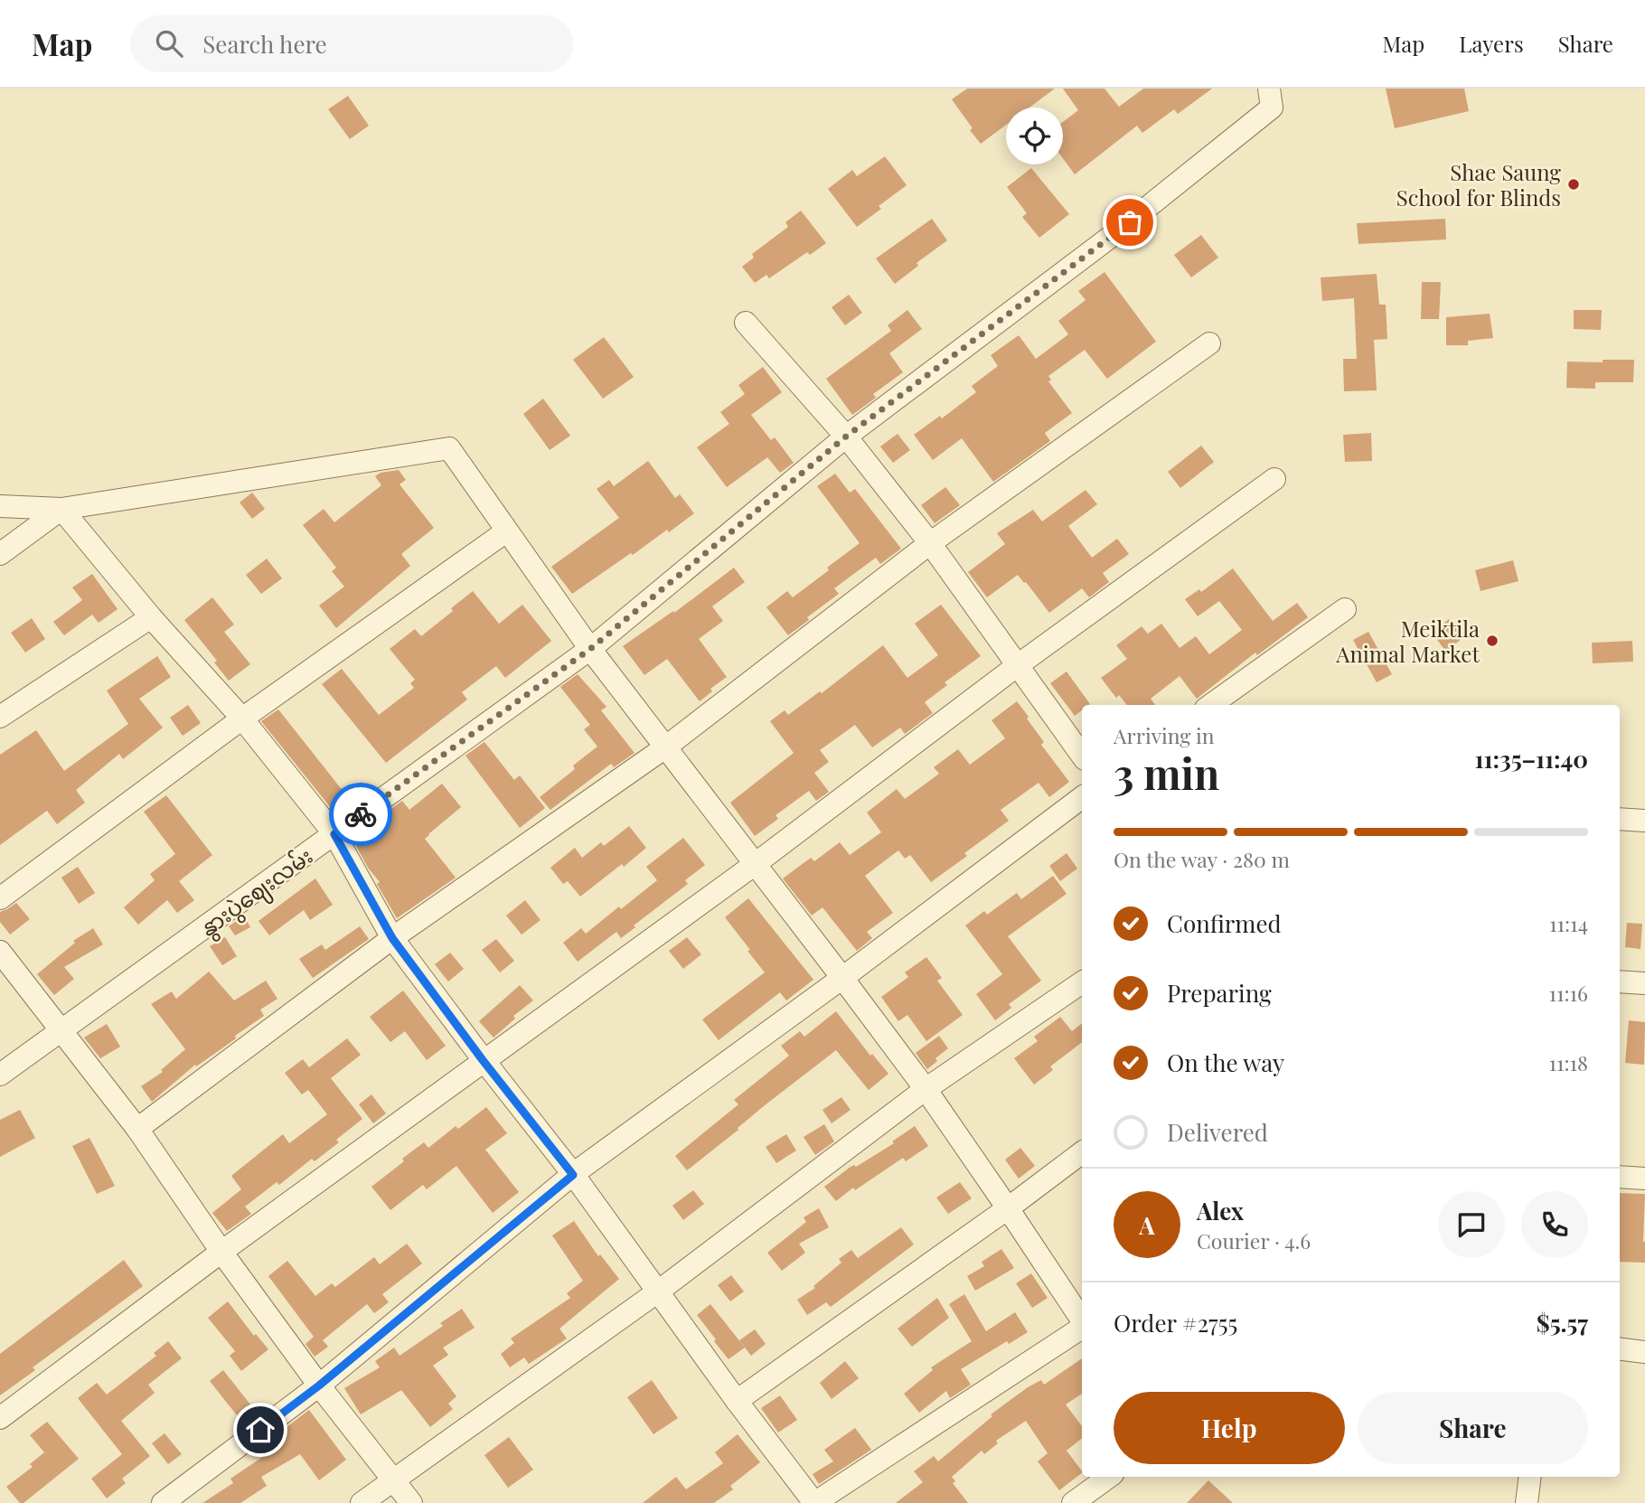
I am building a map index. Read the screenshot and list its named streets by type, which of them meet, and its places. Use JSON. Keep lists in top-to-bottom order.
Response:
{
  "streets": {
    "street": ["နွားပွဲဈေးလမ်း"]
  },
  "places": ["Shae Saung School for Blinds", "Meiktila Animal Market"],
  "page": {
    "header": "Map",
    "search": "Search here",
    "nav": ["Map", "Layers", "Share"],
    "heading": ["3 min", "Arriving in", "11:35–11:40"],
    "panel": [
      "Alex",
      "Courier · 4.6",
      "Order #2755",
      "$5.57"
    ],
    "bar": "On the way · 280 m",
    "list": [
      ["Confirmed", "11:14"],
      ["Preparing", "11:16"],
      ["On the way", "11:18"],
      "Delivered"
    ],
    "round": "A",
    "buttons": ["Help", "Share"]
  }
}
